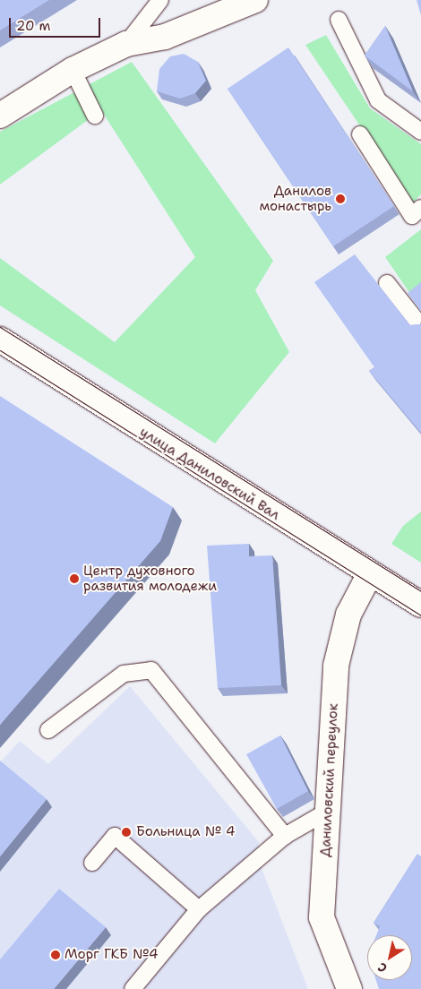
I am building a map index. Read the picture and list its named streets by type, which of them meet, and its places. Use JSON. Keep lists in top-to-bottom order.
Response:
{
  "streets": {
    "street": ["улица Даниловский Вал", "Даниловский переулок"]
  },
  "crossings": [
    ["улица Даниловский Вал", "Даниловский переулок"]
  ],
  "places": [
    "Данилов монастырь",
    "Центр духовного развития молодежи",
    "Больница № 4",
    "Морг ГКБ №4"
  ],
  "scale_bar": "20 m",
  "north": "bottom left"
}
